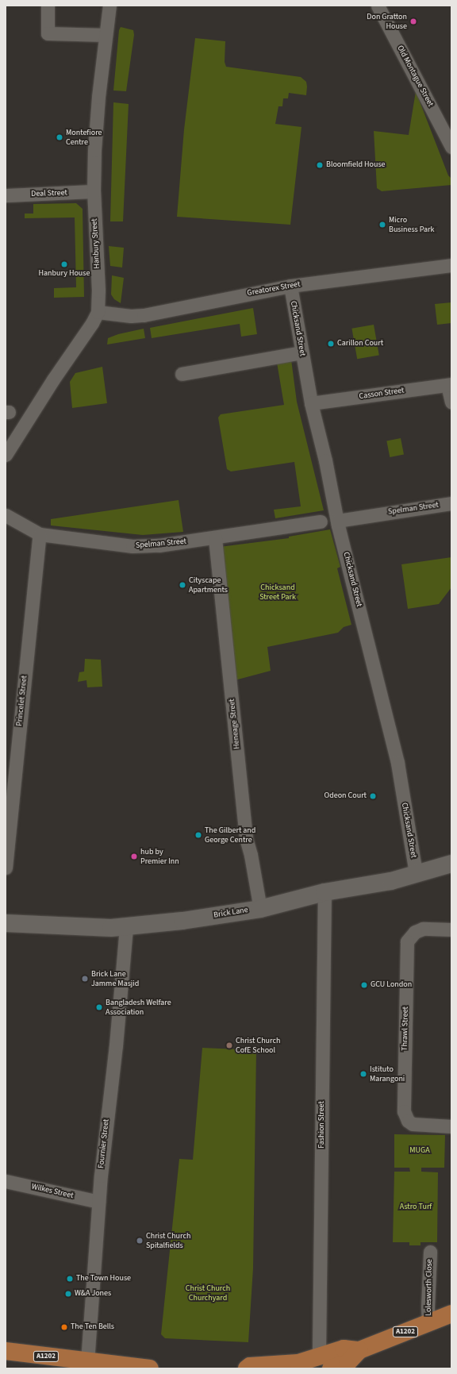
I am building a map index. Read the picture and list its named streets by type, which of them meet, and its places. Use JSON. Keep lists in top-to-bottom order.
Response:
{
  "streets": {
    "highway": ["A1202"],
    "main road": ["Brick Lane"],
    "street": [
      "Old Montague Street",
      "Deal Street",
      "Hanbury Street",
      "Greatorex Street",
      "Chicksand Street",
      "Casson Street",
      "Spelman Street",
      "Princelet Street",
      "Heneage Street",
      "Thrawl Street",
      "Fashion Street",
      "Fournier Street",
      "Wilkes Street",
      "Lolesworth Close"
    ]
  },
  "crossings": [
    ["Deal Street", "Hanbury Street"],
    ["Hanbury Street", "Greatorex Street"],
    ["Greatorex Street", "Chicksand Street"],
    ["Chicksand Street", "Casson Street"],
    ["Chicksand Street", "Spelman Street"],
    ["Chicksand Street", "Brick Lane"],
    ["Spelman Street", "Princelet Street"],
    ["Spelman Street", "Heneage Street"],
    ["Heneage Street", "Brick Lane"],
    ["Brick Lane", "Fashion Street"],
    ["Brick Lane", "Fournier Street"],
    ["Fashion Street", "A1202"],
    ["Fournier Street", "Wilkes Street"],
    ["Fournier Street", "A1202"],
    ["Lolesworth Close", "A1202"]
  ],
  "parks": [
    "Chicksand Street Park",
    "MUGA",
    "Astro Turf",
    "Christ Church Churchyard"
  ],
  "places": [
    "Don Gratton House",
    "Montefiore Centre",
    "Bloomfield House",
    "Micro Business Park",
    "Hanbury House",
    "Carillon Court",
    "Cityscape Apartments",
    "Odeon Court",
    "The Gilbert and George Centre",
    "hub by Premier Inn",
    "Brick Lane Jamme Masjid",
    "GCU London",
    "Bangladesh Welfare Association",
    "Christ Church CofE School",
    "Istituto Marangoni",
    "Christ Church Spitalfields",
    "The Town House",
    "W&A Jones",
    "The Ten Bells"
  ]
}
